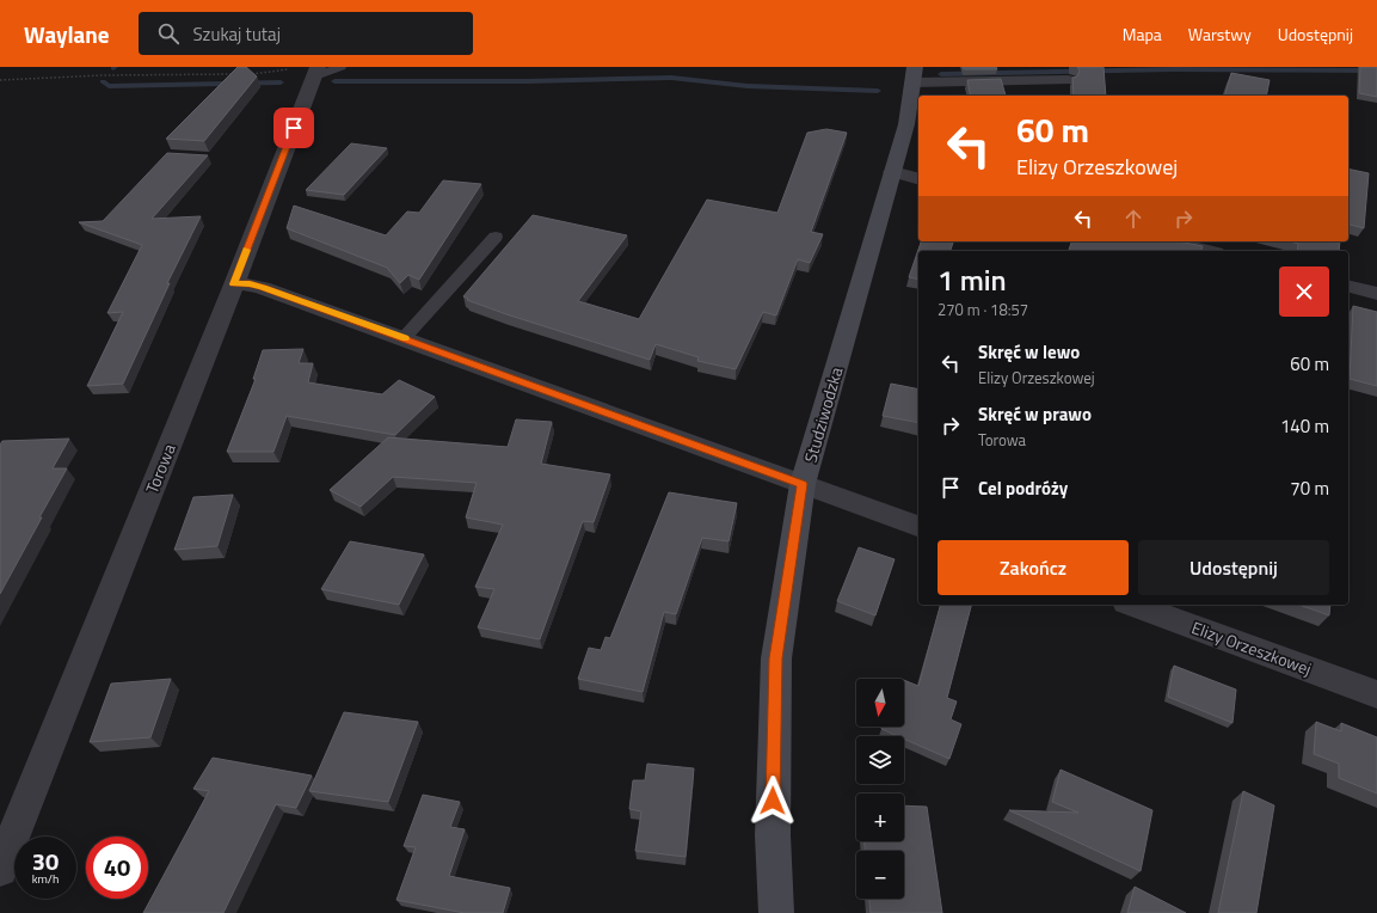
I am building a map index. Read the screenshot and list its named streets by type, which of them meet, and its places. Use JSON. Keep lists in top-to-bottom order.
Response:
{
  "streets": {
    "street": ["Studziwodzka", "Torowa", "Elizy Orzeszkowej"]
  },
  "north": "bottom",
  "page": {
    "header": "Waylane",
    "search": "Szukaj tutaj",
    "nav": ["Mapa", "Warstwy", "Udostępnij"],
    "turn": ["60 m", "Elizy Orzeszkowej"],
    "heading": ["1 min", "270 m · 18:57"],
    "list": [
      {
        "name": "Skręć w lewo",
        "note": "Elizy Orzeszkowej",
        "value": "60 m"
      },
      {
        "name": "Skręć w prawo",
        "note": "Torowa",
        "value": "140 m"
      },
      {
        "name": "Cel podróży",
        "value": "70 m"
      }
    ],
    "buttons": ["Zakończ", "Udostępnij"],
    "map_buttons": ["+", "−"],
    "speed": "30 km/h",
    "limit": "40"
  }
}
